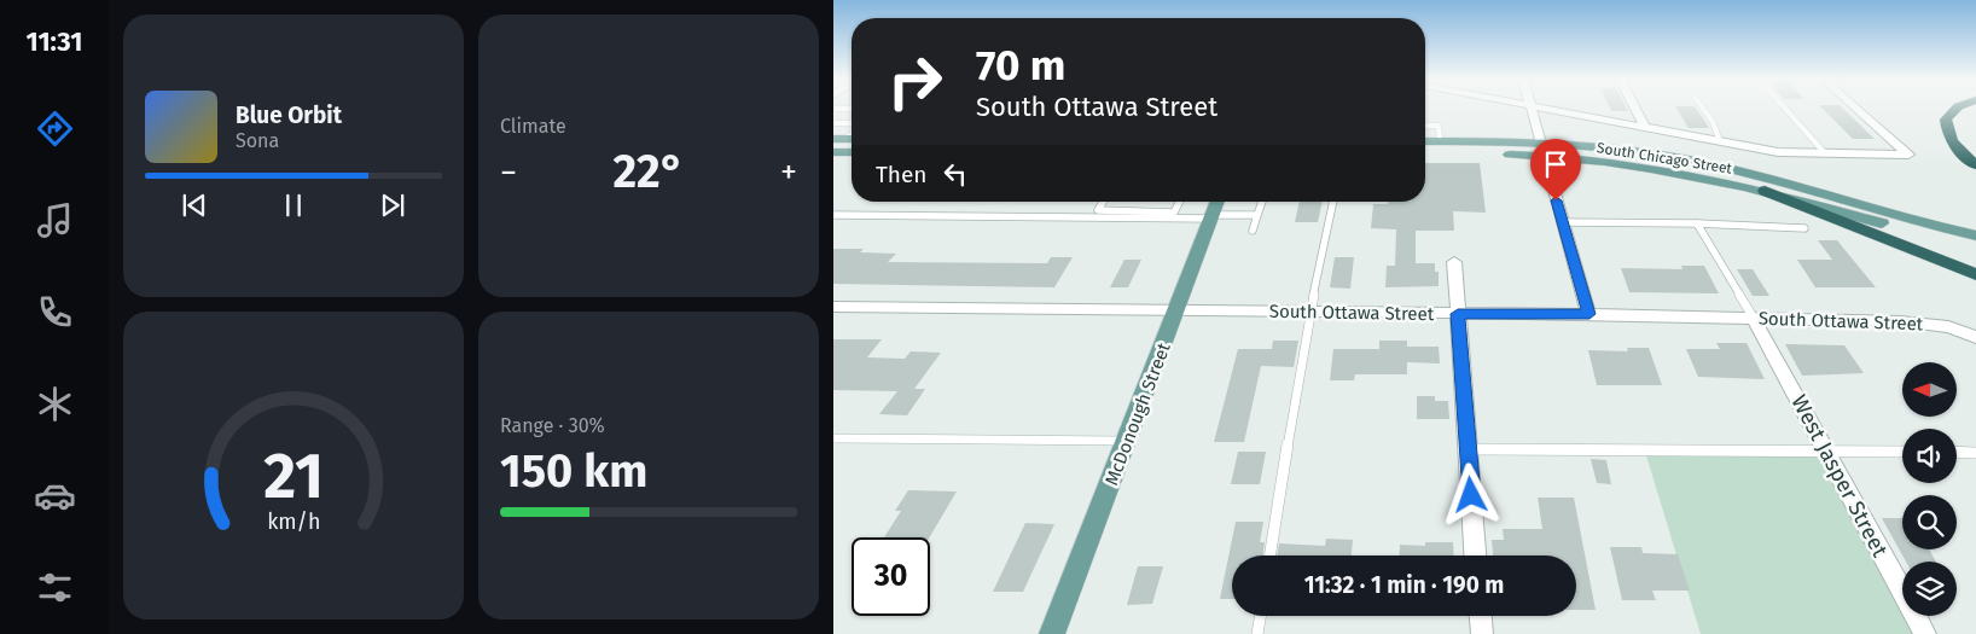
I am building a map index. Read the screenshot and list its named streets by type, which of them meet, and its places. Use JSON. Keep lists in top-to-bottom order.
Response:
{
  "streets": {
    "main road": ["South Chicago Street", "McDonough Street"],
    "street": ["South Ottawa Street", "West Jasper Street"]
  },
  "crossings": [
    ["South Ottawa Street", "McDonough Street"],
    ["South Ottawa Street", "West Jasper Street"]
  ],
  "north": "left",
  "page": {
    "tabs": "11:31",
    "tile": [
      "Climate",
      ["Range · 30%", "150 km"]
    ],
    "turn": ["70 m", "South Ottawa Street"],
    "song": ["Blue Orbit", "Sona"],
    "then": "Then",
    "heat": ["−", "22°", "+"],
    "limit": "30",
    "trip": "11:32 · 1 min · 190 m",
    "gauge": ["21", "km/h"]
  }
}
